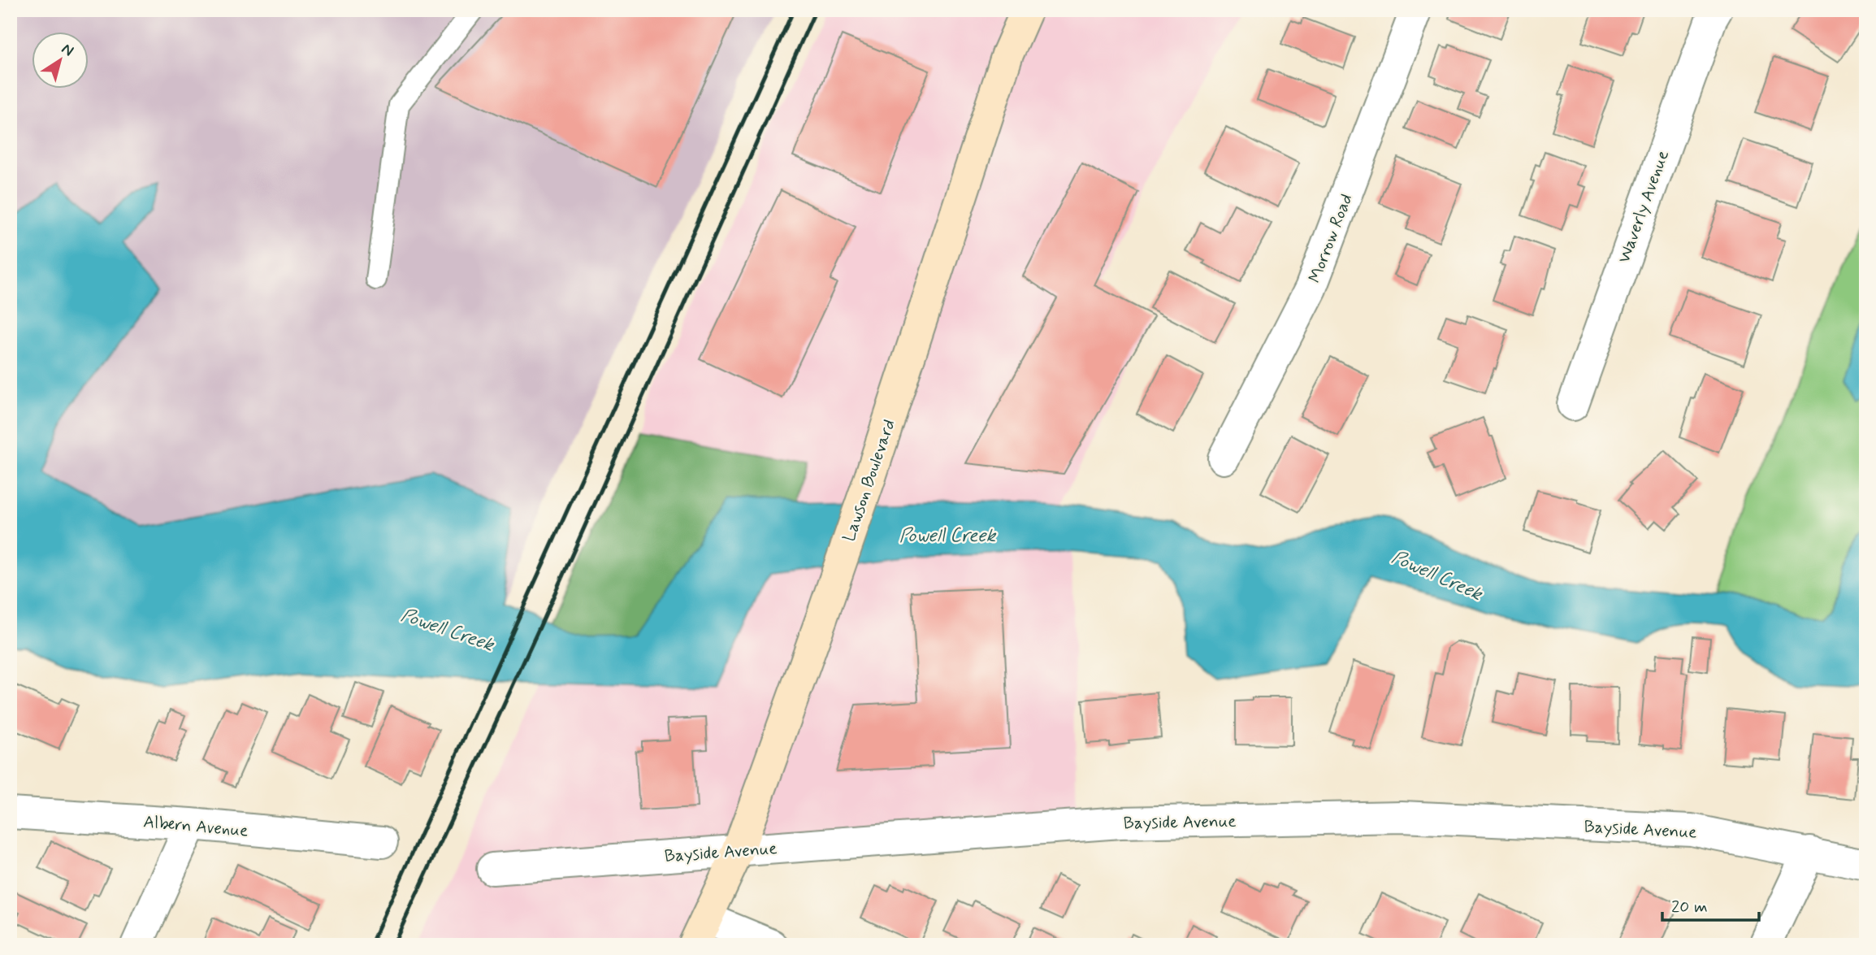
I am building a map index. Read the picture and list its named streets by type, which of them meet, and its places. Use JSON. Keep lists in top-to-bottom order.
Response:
{
  "streets": {
    "main road": ["Lawson Boulevard"],
    "street": [
      "Waverly Avenue",
      "Morrow Road",
      "Bayside Avenue",
      "Albern Avenue"
    ]
  },
  "crossings": [
    ["Lawson Boulevard", "Bayside Avenue"]
  ],
  "water": ["Powell Creek"],
  "scale_bar": "20 m",
  "north": "top right"
}
